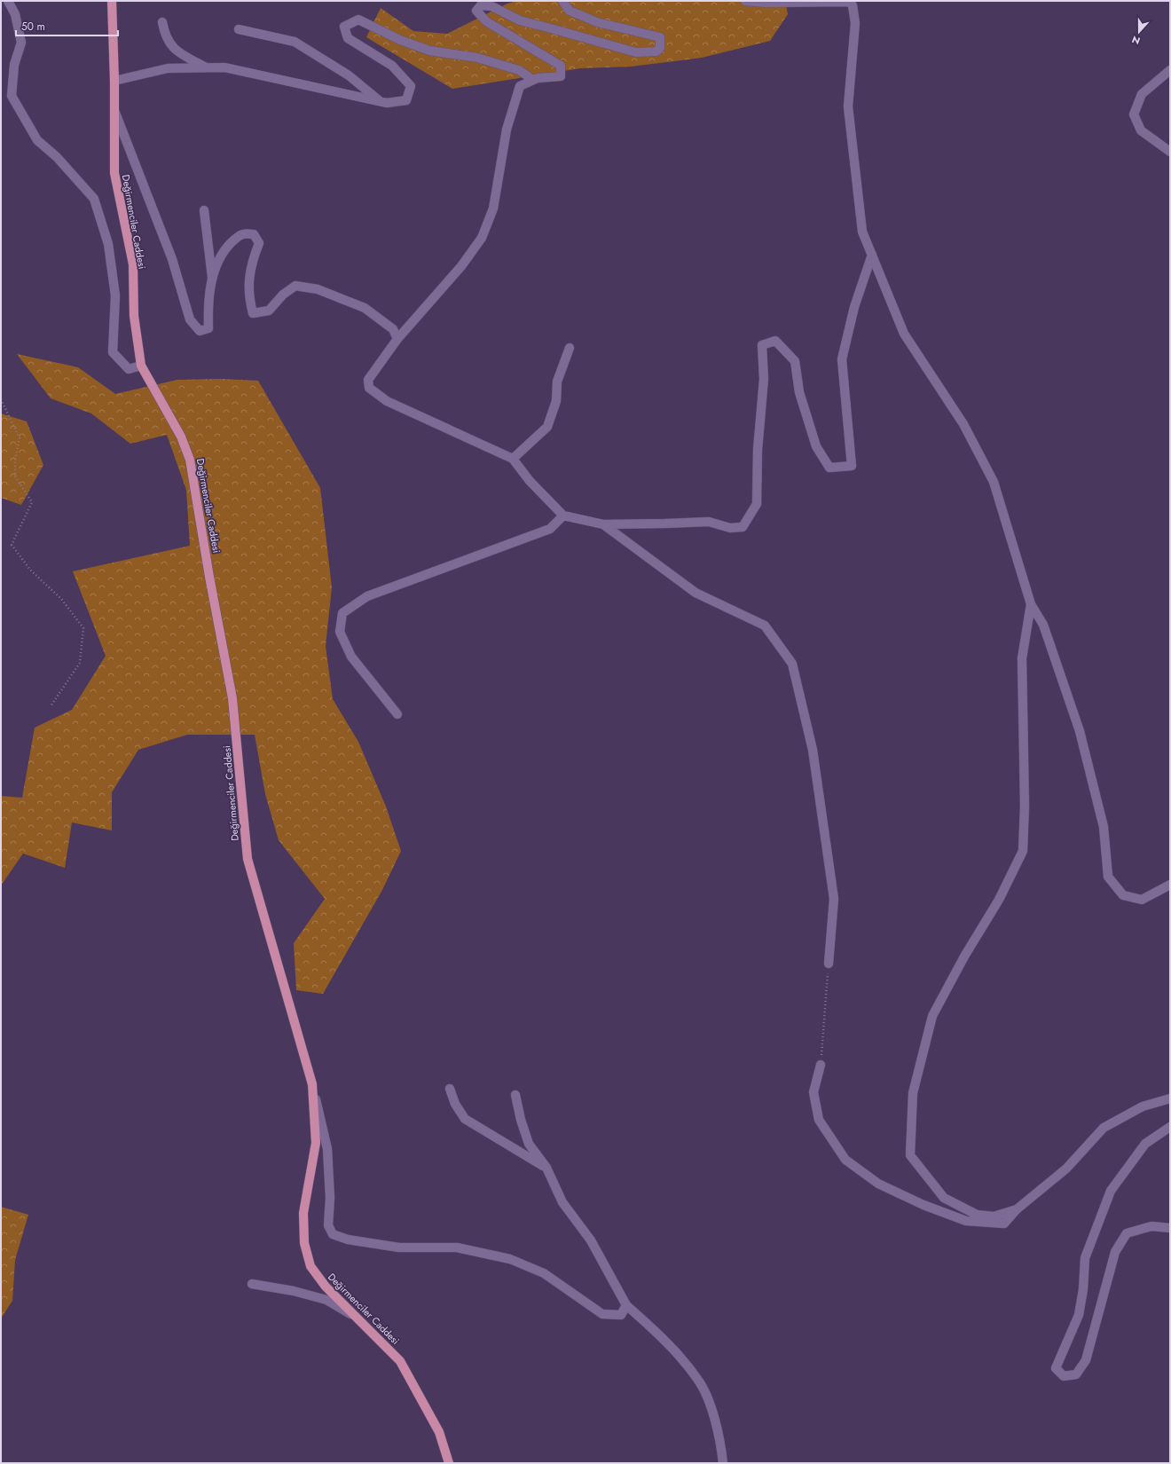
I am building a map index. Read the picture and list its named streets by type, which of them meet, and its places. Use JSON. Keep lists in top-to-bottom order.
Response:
{
  "streets": {
    "main road": ["Değirmenciler Caddesi"]
  },
  "scale_bar": "50 m",
  "north": "bottom"
}
